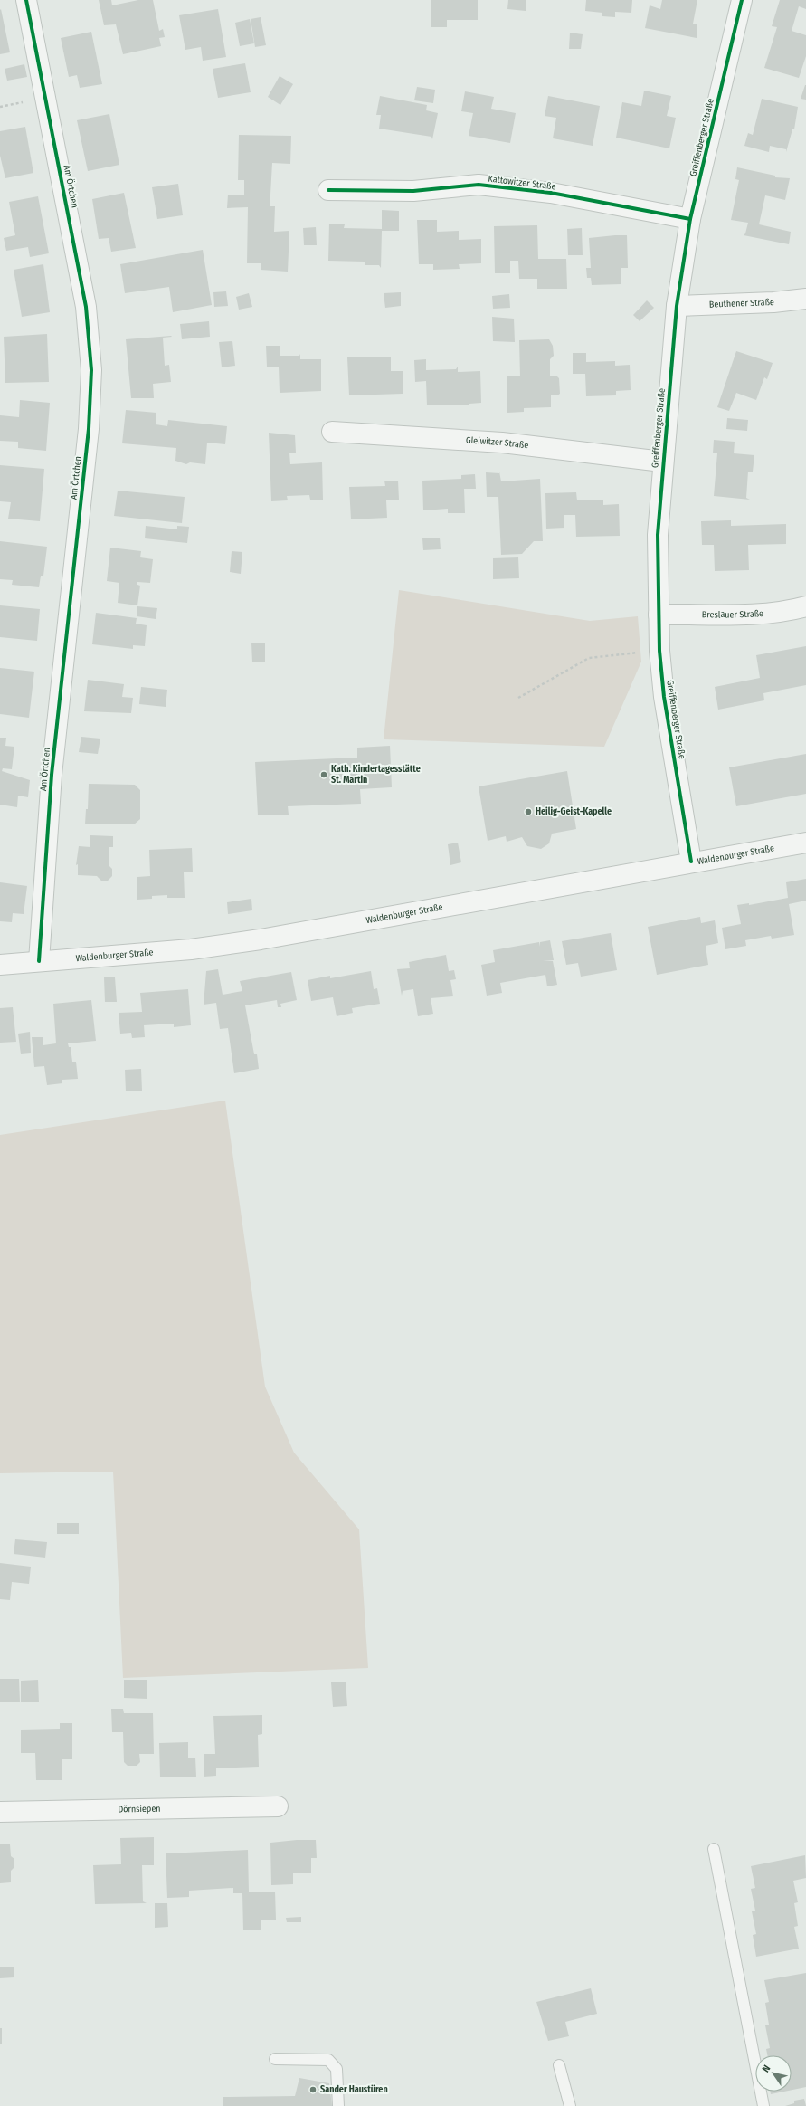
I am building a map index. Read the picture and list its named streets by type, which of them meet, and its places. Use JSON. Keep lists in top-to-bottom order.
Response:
{
  "streets": {
    "street": [
      "Greiffenberger Straße",
      "Kattowitzer Straße",
      "Am Örtchen",
      "Beuthener Straße",
      "Gleiwitzer Straße",
      "Breslauer Straße",
      "Waldenburger Straße",
      "Dörnsiepen"
    ]
  },
  "crossings": [
    ["Greiffenberger Straße", "Kattowitzer Straße"],
    ["Greiffenberger Straße", "Beuthener Straße"],
    ["Greiffenberger Straße", "Gleiwitzer Straße"],
    ["Greiffenberger Straße", "Breslauer Straße"],
    ["Greiffenberger Straße", "Waldenburger Straße"],
    ["Am Örtchen", "Waldenburger Straße"]
  ],
  "places": ["Kath. Kindertagesstätte St. Martin", "Heilig-Geist-Kapelle", "Sander Haustüren"],
  "north": "top left"
}
